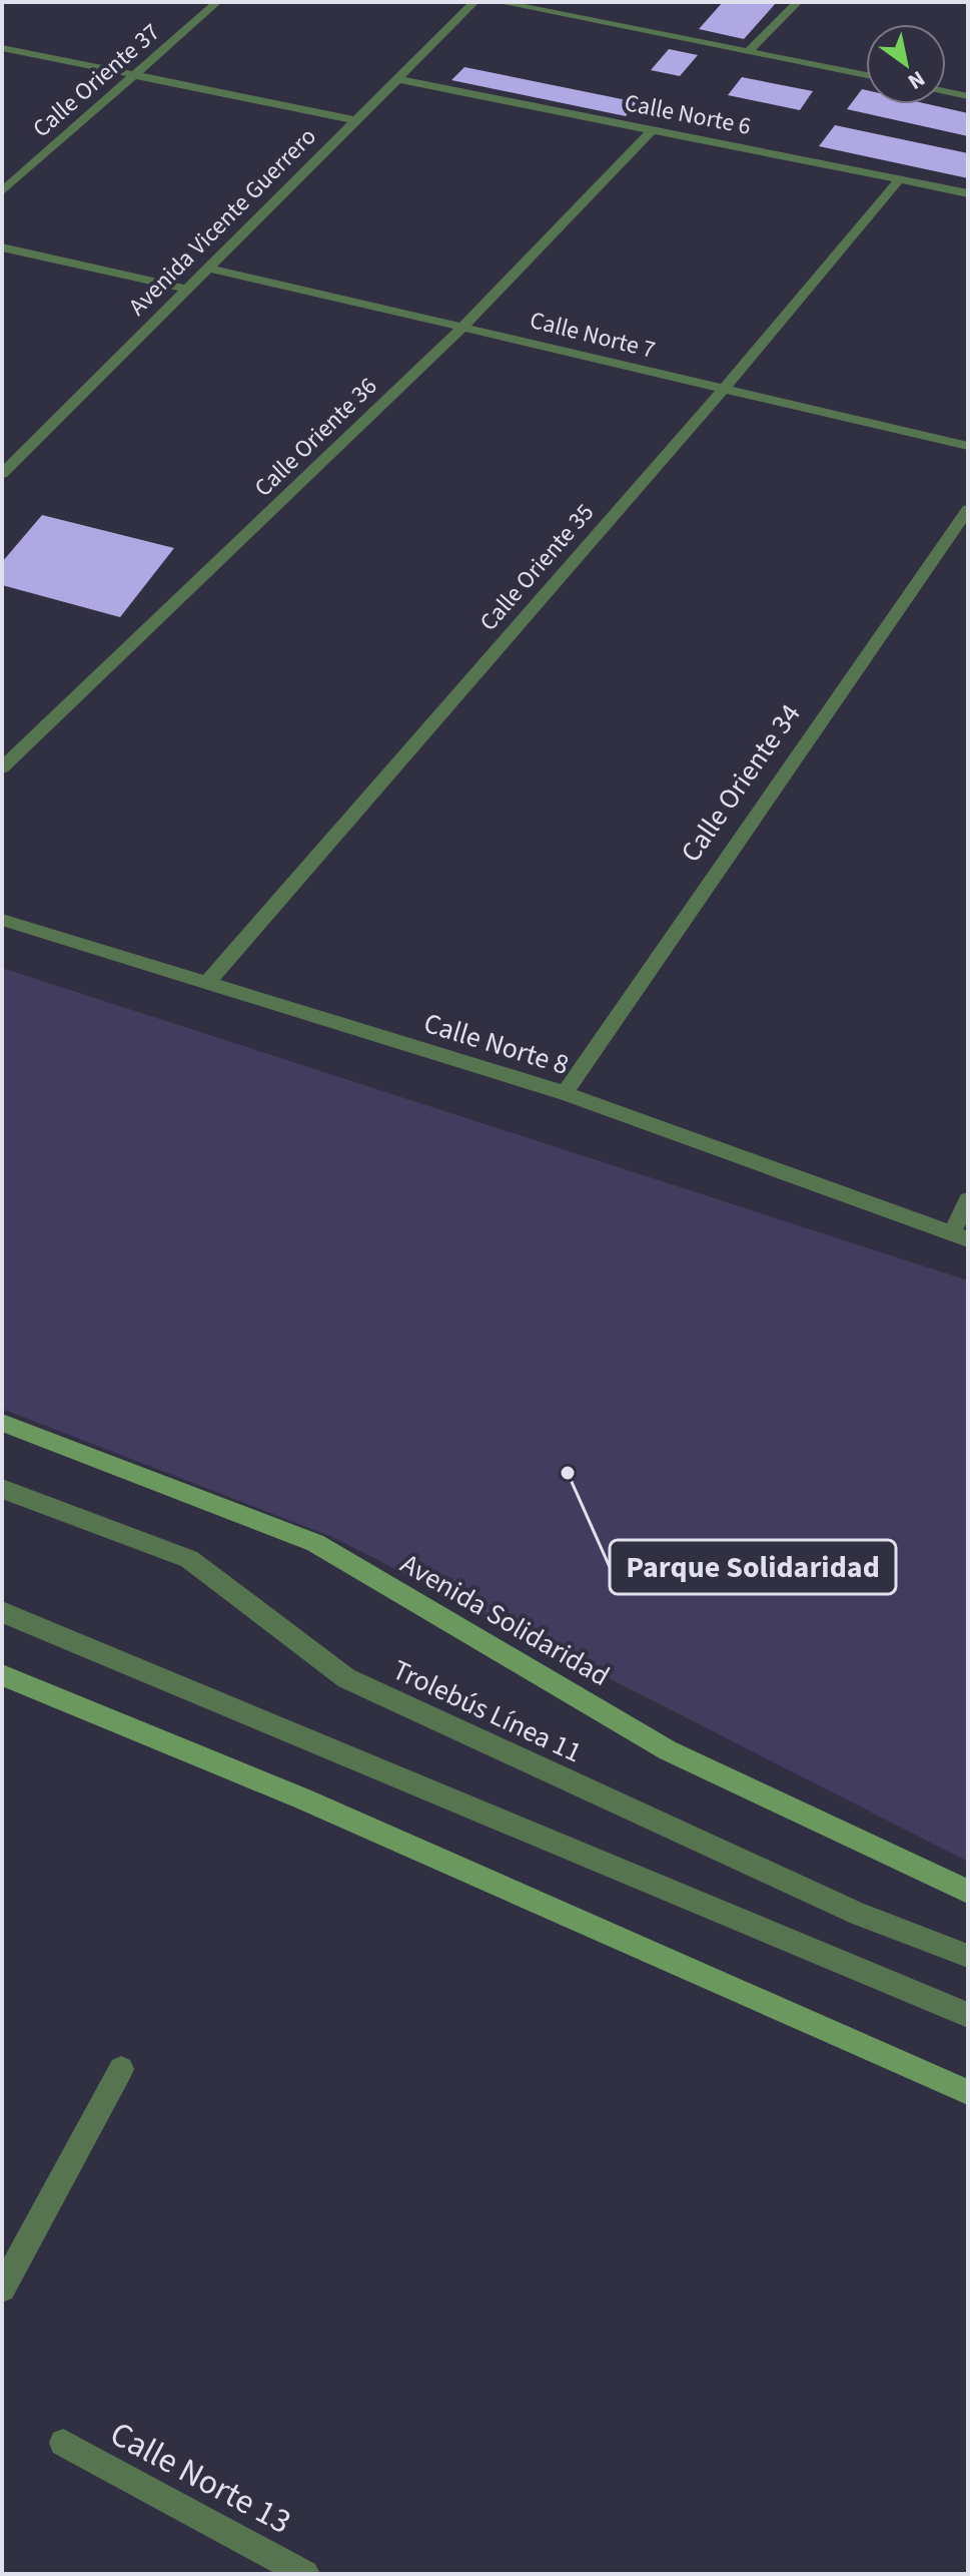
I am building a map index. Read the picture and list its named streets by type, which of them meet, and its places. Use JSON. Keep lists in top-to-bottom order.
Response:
{
  "streets": {
    "street": [
      "Calle Oriente 37",
      "Calle Norte 6",
      "Avenida Vicente Guerrero",
      "Calle Norte 7",
      "Calle Oriente 36",
      "Calle Oriente 35",
      "Calle Oriente 34",
      "Calle Norte 8",
      "Avenida Solidaridad",
      "Trolebús Línea 11",
      "Calle Norte 13"
    ]
  },
  "crossings": [
    ["Calle Norte 6", "Avenida Vicente Guerrero"],
    ["Calle Norte 6", "Calle Oriente 36"],
    ["Calle Norte 6", "Calle Oriente 35"],
    ["Avenida Vicente Guerrero", "Calle Norte 7"],
    ["Calle Norte 7", "Calle Oriente 36"],
    ["Calle Norte 7", "Calle Oriente 35"],
    ["Calle Oriente 35", "Calle Norte 8"],
    ["Calle Oriente 34", "Calle Norte 8"]
  ],
  "places": ["Parque Solidaridad"],
  "north": "bottom right"
}
